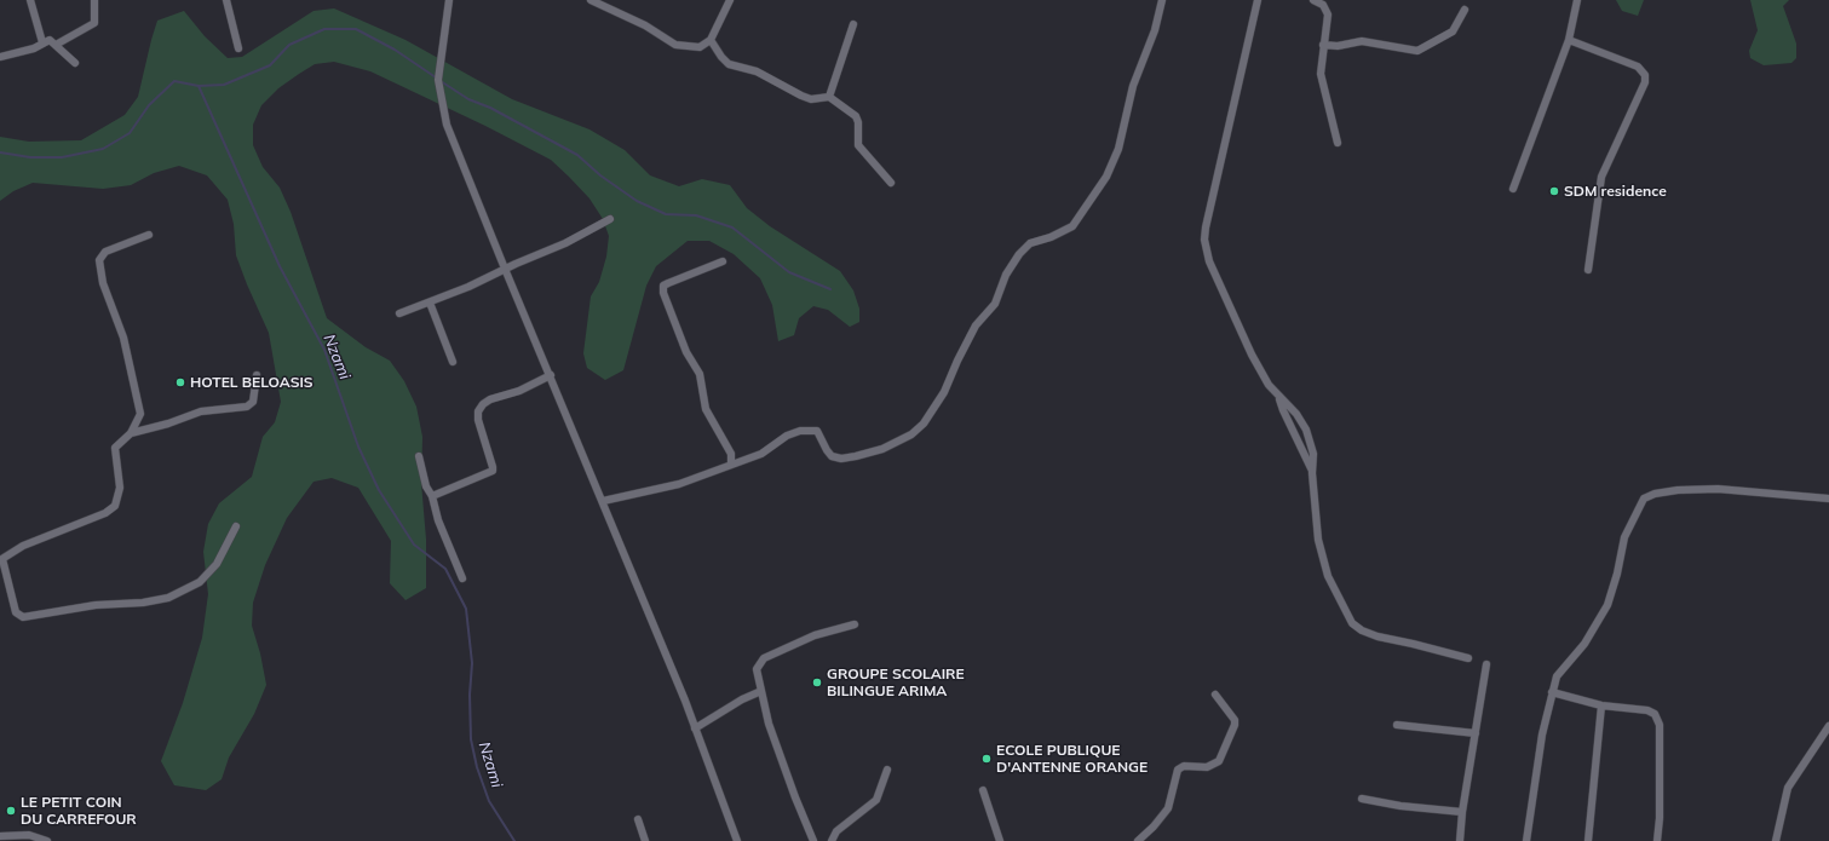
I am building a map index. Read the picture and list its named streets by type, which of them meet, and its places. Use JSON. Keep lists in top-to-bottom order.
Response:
{
  "water": ["Nzami"],
  "places": [
    "SDM residence",
    "HOTEL BELOASIS",
    "GROUPE SCOLAIRE BILINGUE ARIMA",
    "ECOLE PUBLIQUE D'ANTENNE ORANGE",
    "LE PETIT COIN DU CARREFOUR"
  ]
}
